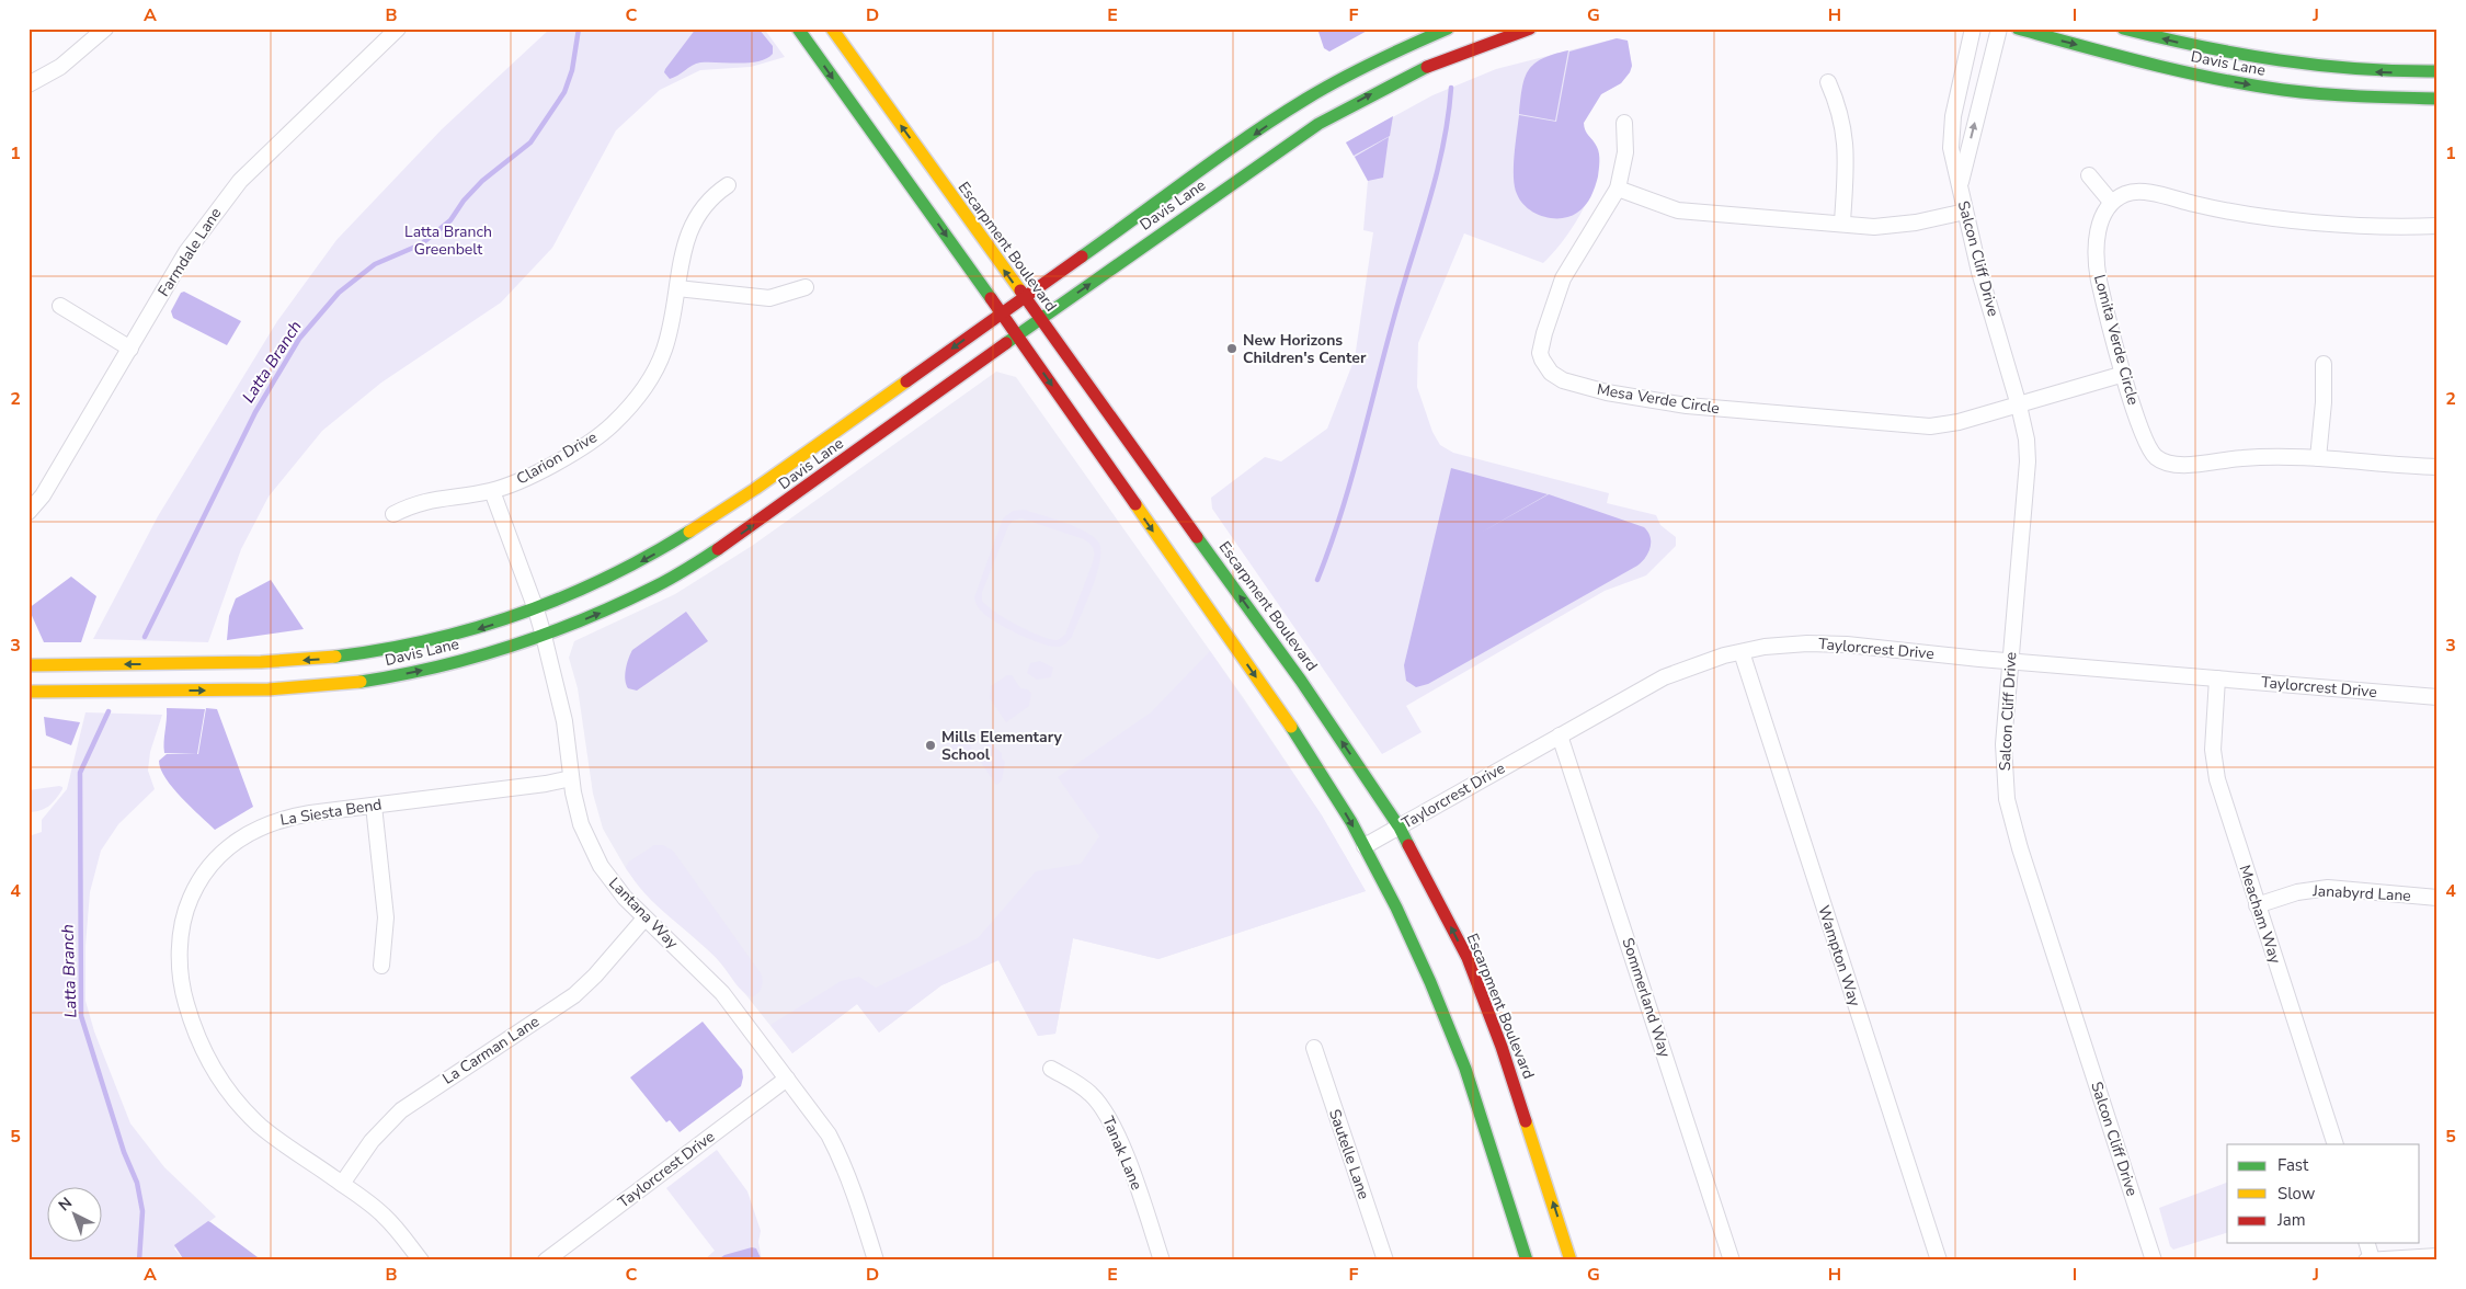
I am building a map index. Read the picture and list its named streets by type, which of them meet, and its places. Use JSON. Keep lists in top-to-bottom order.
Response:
{
  "streets": {
    "main road": ["Davis Lane", "Escarpment Boulevard"],
    "street": [
      "Farmdale Lane",
      "Salcon Cliff Drive",
      "Lomita Verde Circle",
      "Mesa Verde Circle",
      "Clarion Drive",
      "Taylorcrest Drive",
      "La Siesta Bend",
      "Janabyrd Lane",
      "Lantana Way",
      "Meacham Way",
      "Wampton Way",
      "Sommerland Way",
      "La Carman Lane",
      "Tanak Lane",
      "Sautelle Lane"
    ]
  },
  "crossings": [
    ["Davis Lane", "Escarpment Boulevard"],
    ["Davis Lane", "Lantana Way"],
    ["Escarpment Boulevard", "Taylorcrest Drive"],
    ["Salcon Cliff Drive", "Mesa Verde Circle"],
    ["Salcon Cliff Drive", "Taylorcrest Drive"],
    ["Lomita Verde Circle", "Mesa Verde Circle"],
    ["Clarion Drive", "Lantana Way"],
    ["Taylorcrest Drive", "Lantana Way"],
    ["Taylorcrest Drive", "Meacham Way"],
    ["Taylorcrest Drive", "Wampton Way"],
    ["Taylorcrest Drive", "Sommerland Way"],
    ["La Siesta Bend", "Lantana Way"],
    ["La Siesta Bend", "La Carman Lane"],
    ["Janabyrd Lane", "Meacham Way"],
    ["Lantana Way", "La Carman Lane"]
  ],
  "water": ["Latta Branch"],
  "parks": ["Latta Branch Greenbelt"],
  "places": ["New Horizons Children's Center", "Mills Elementary School"],
  "legend": ["Fast", "Slow", "Jam"],
  "north": "top left",
  "grid": {
    "columns": [
      "A",
      "B",
      "C",
      "D",
      "E",
      "F",
      "G",
      "H",
      "I",
      "J"
    ],
    "rows": [
      "1",
      "2",
      "3",
      "4",
      "5"
    ]
  }
}
